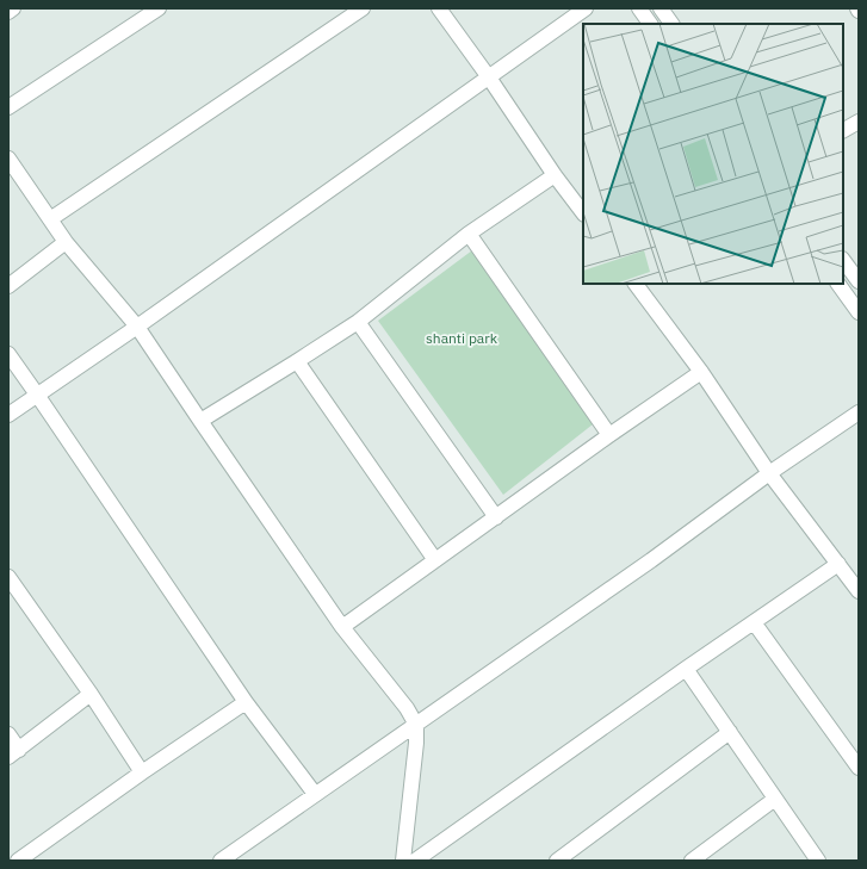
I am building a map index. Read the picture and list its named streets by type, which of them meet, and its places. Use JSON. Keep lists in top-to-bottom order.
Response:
{
  "parks": ["shanti park"]
}
